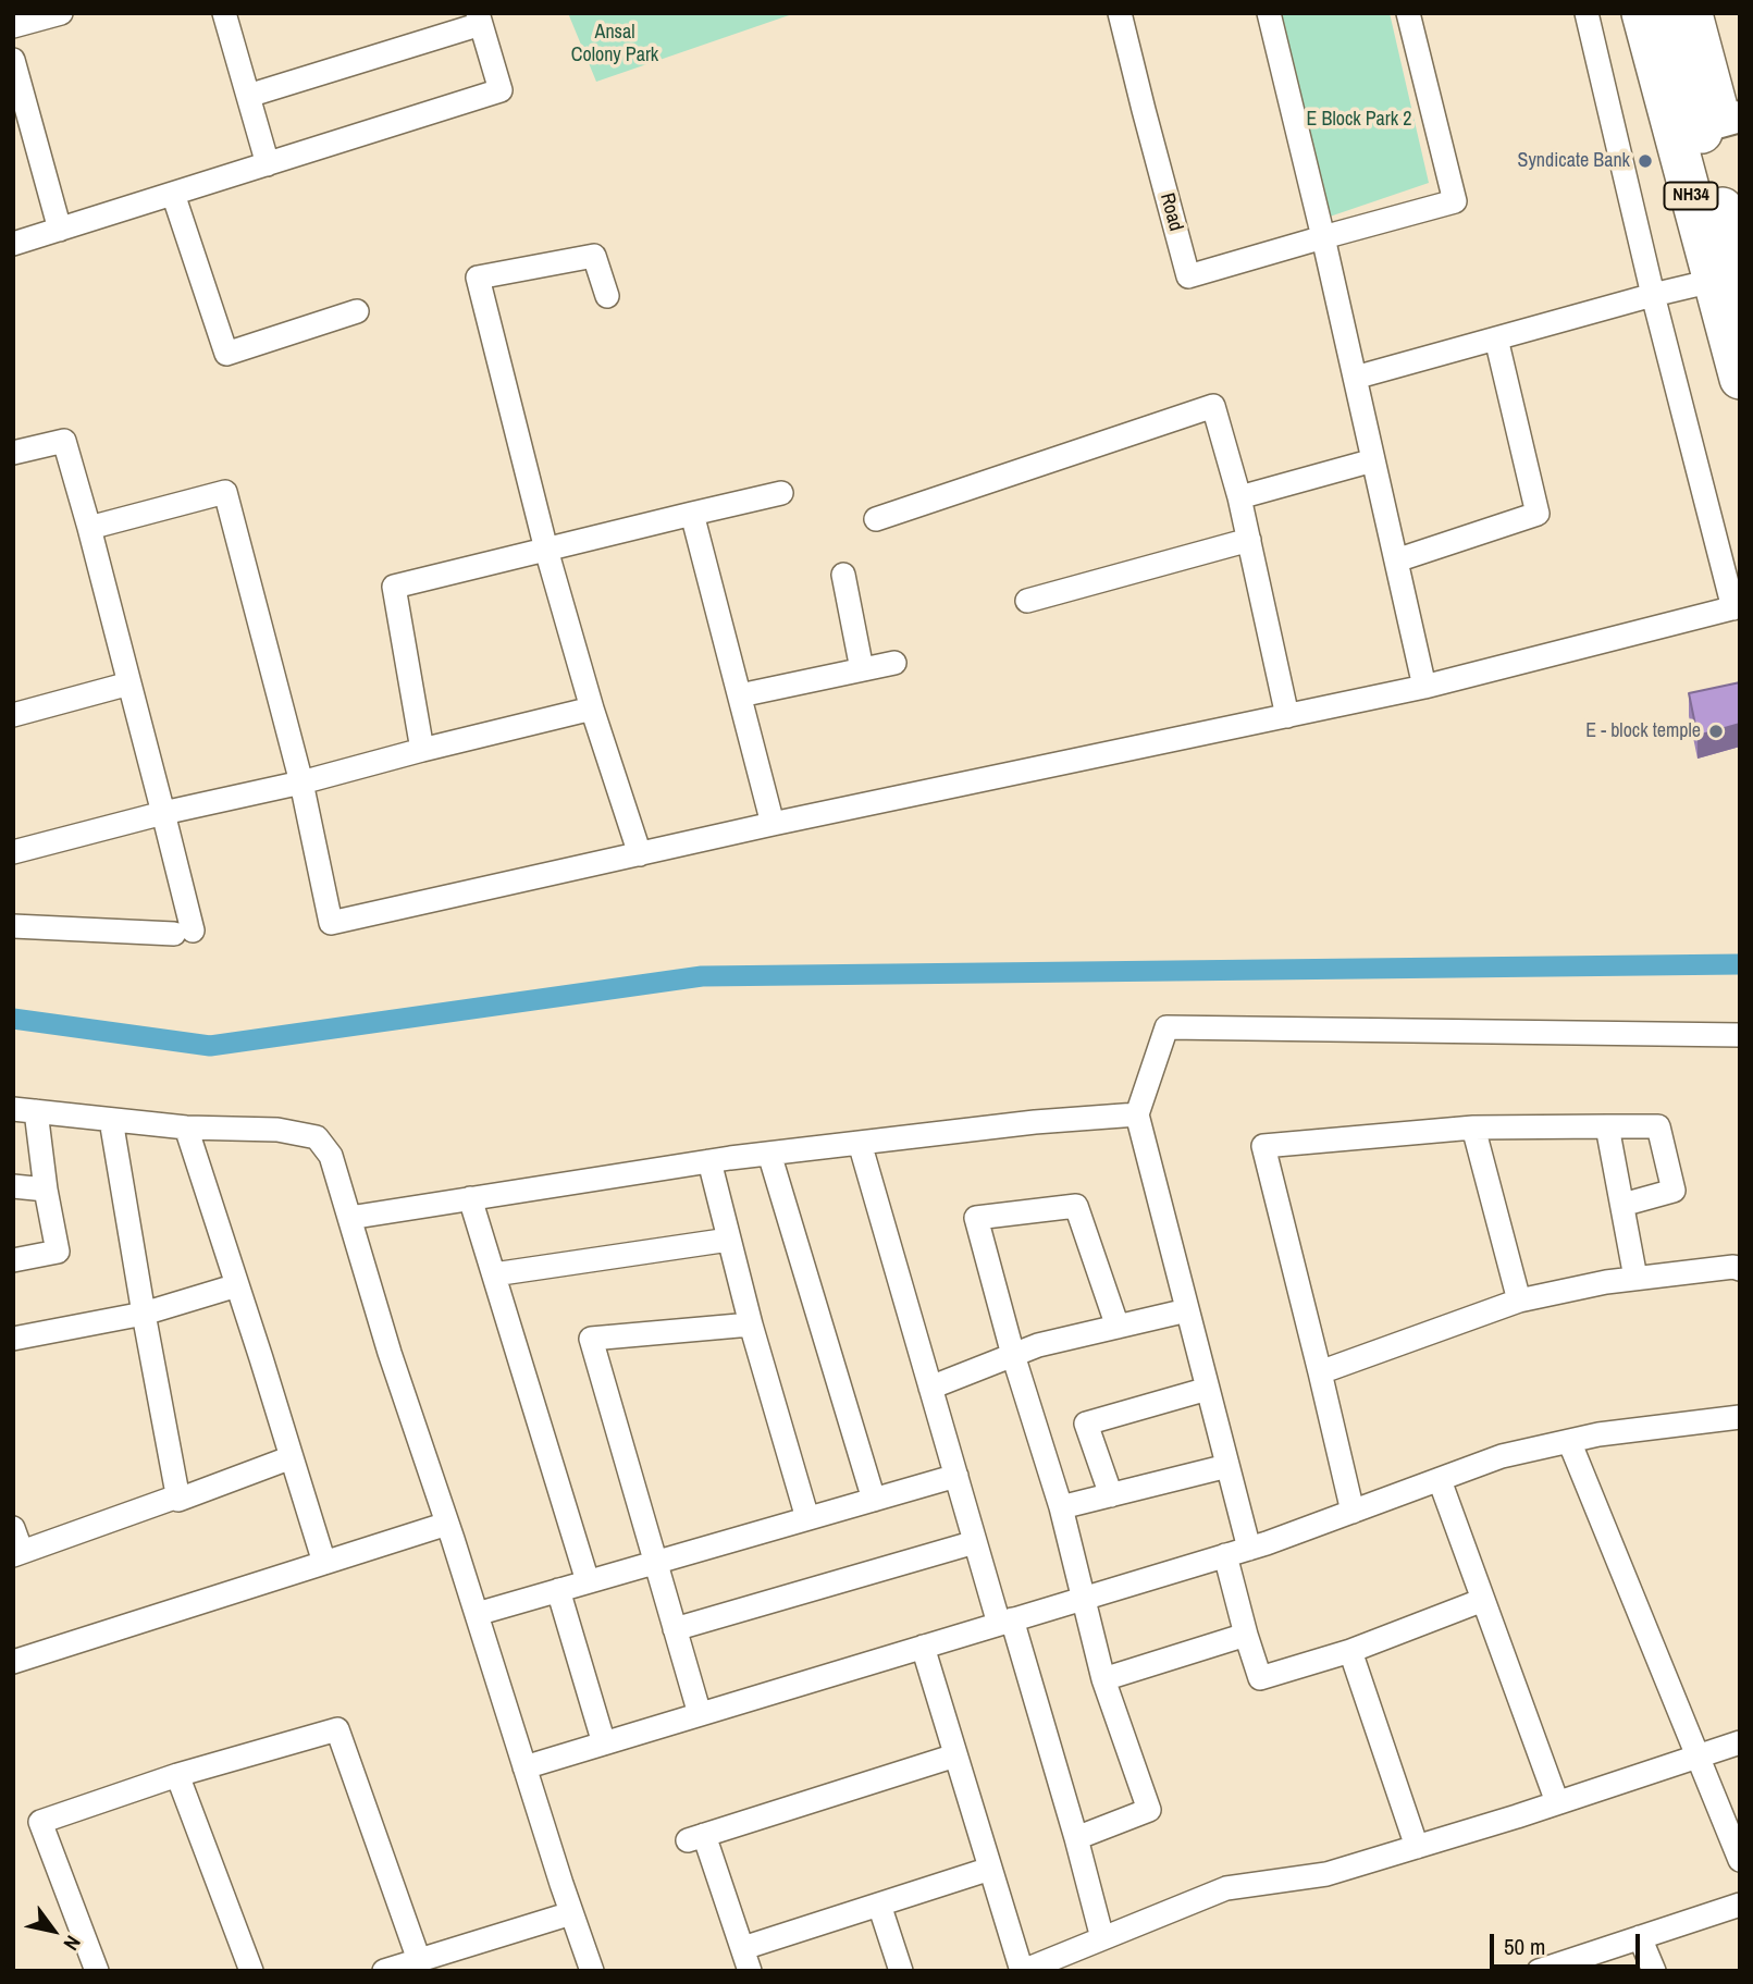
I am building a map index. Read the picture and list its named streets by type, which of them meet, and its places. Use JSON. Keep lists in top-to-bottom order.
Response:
{
  "streets": {
    "highway": ["NH34"],
    "street": ["Road"]
  },
  "parks": ["Ansal Colony Park", "E Block Park 2"],
  "places": ["Syndicate Bank", "E - block temple"],
  "scale_bar": "50 m",
  "north": "bottom right"
}
